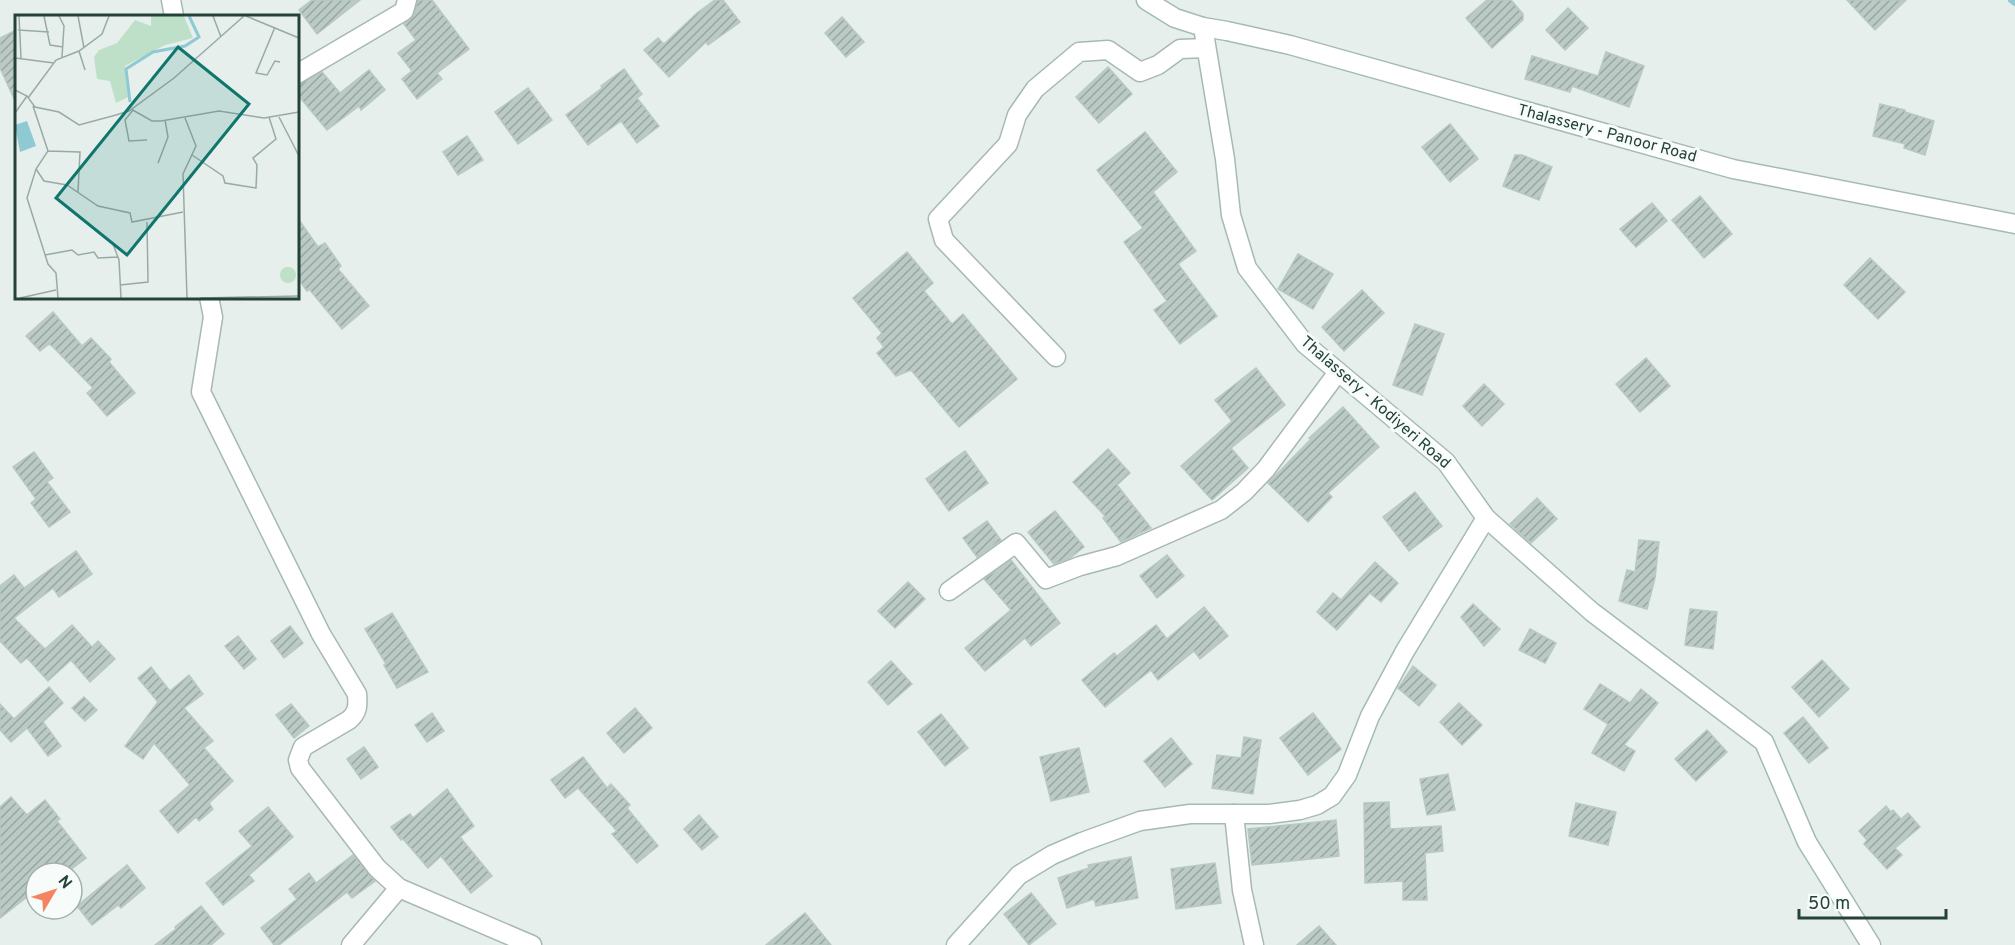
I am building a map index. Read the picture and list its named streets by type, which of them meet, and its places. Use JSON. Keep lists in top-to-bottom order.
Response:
{
  "streets": {
    "main road": ["Thalassery - Panoor Road", "Thalassery - Kodiyeri Road"]
  },
  "crossings": [
    ["Thalassery - Panoor Road", "Thalassery - Kodiyeri Road"]
  ],
  "scale_bar": "50 m",
  "north": "top right"
}
